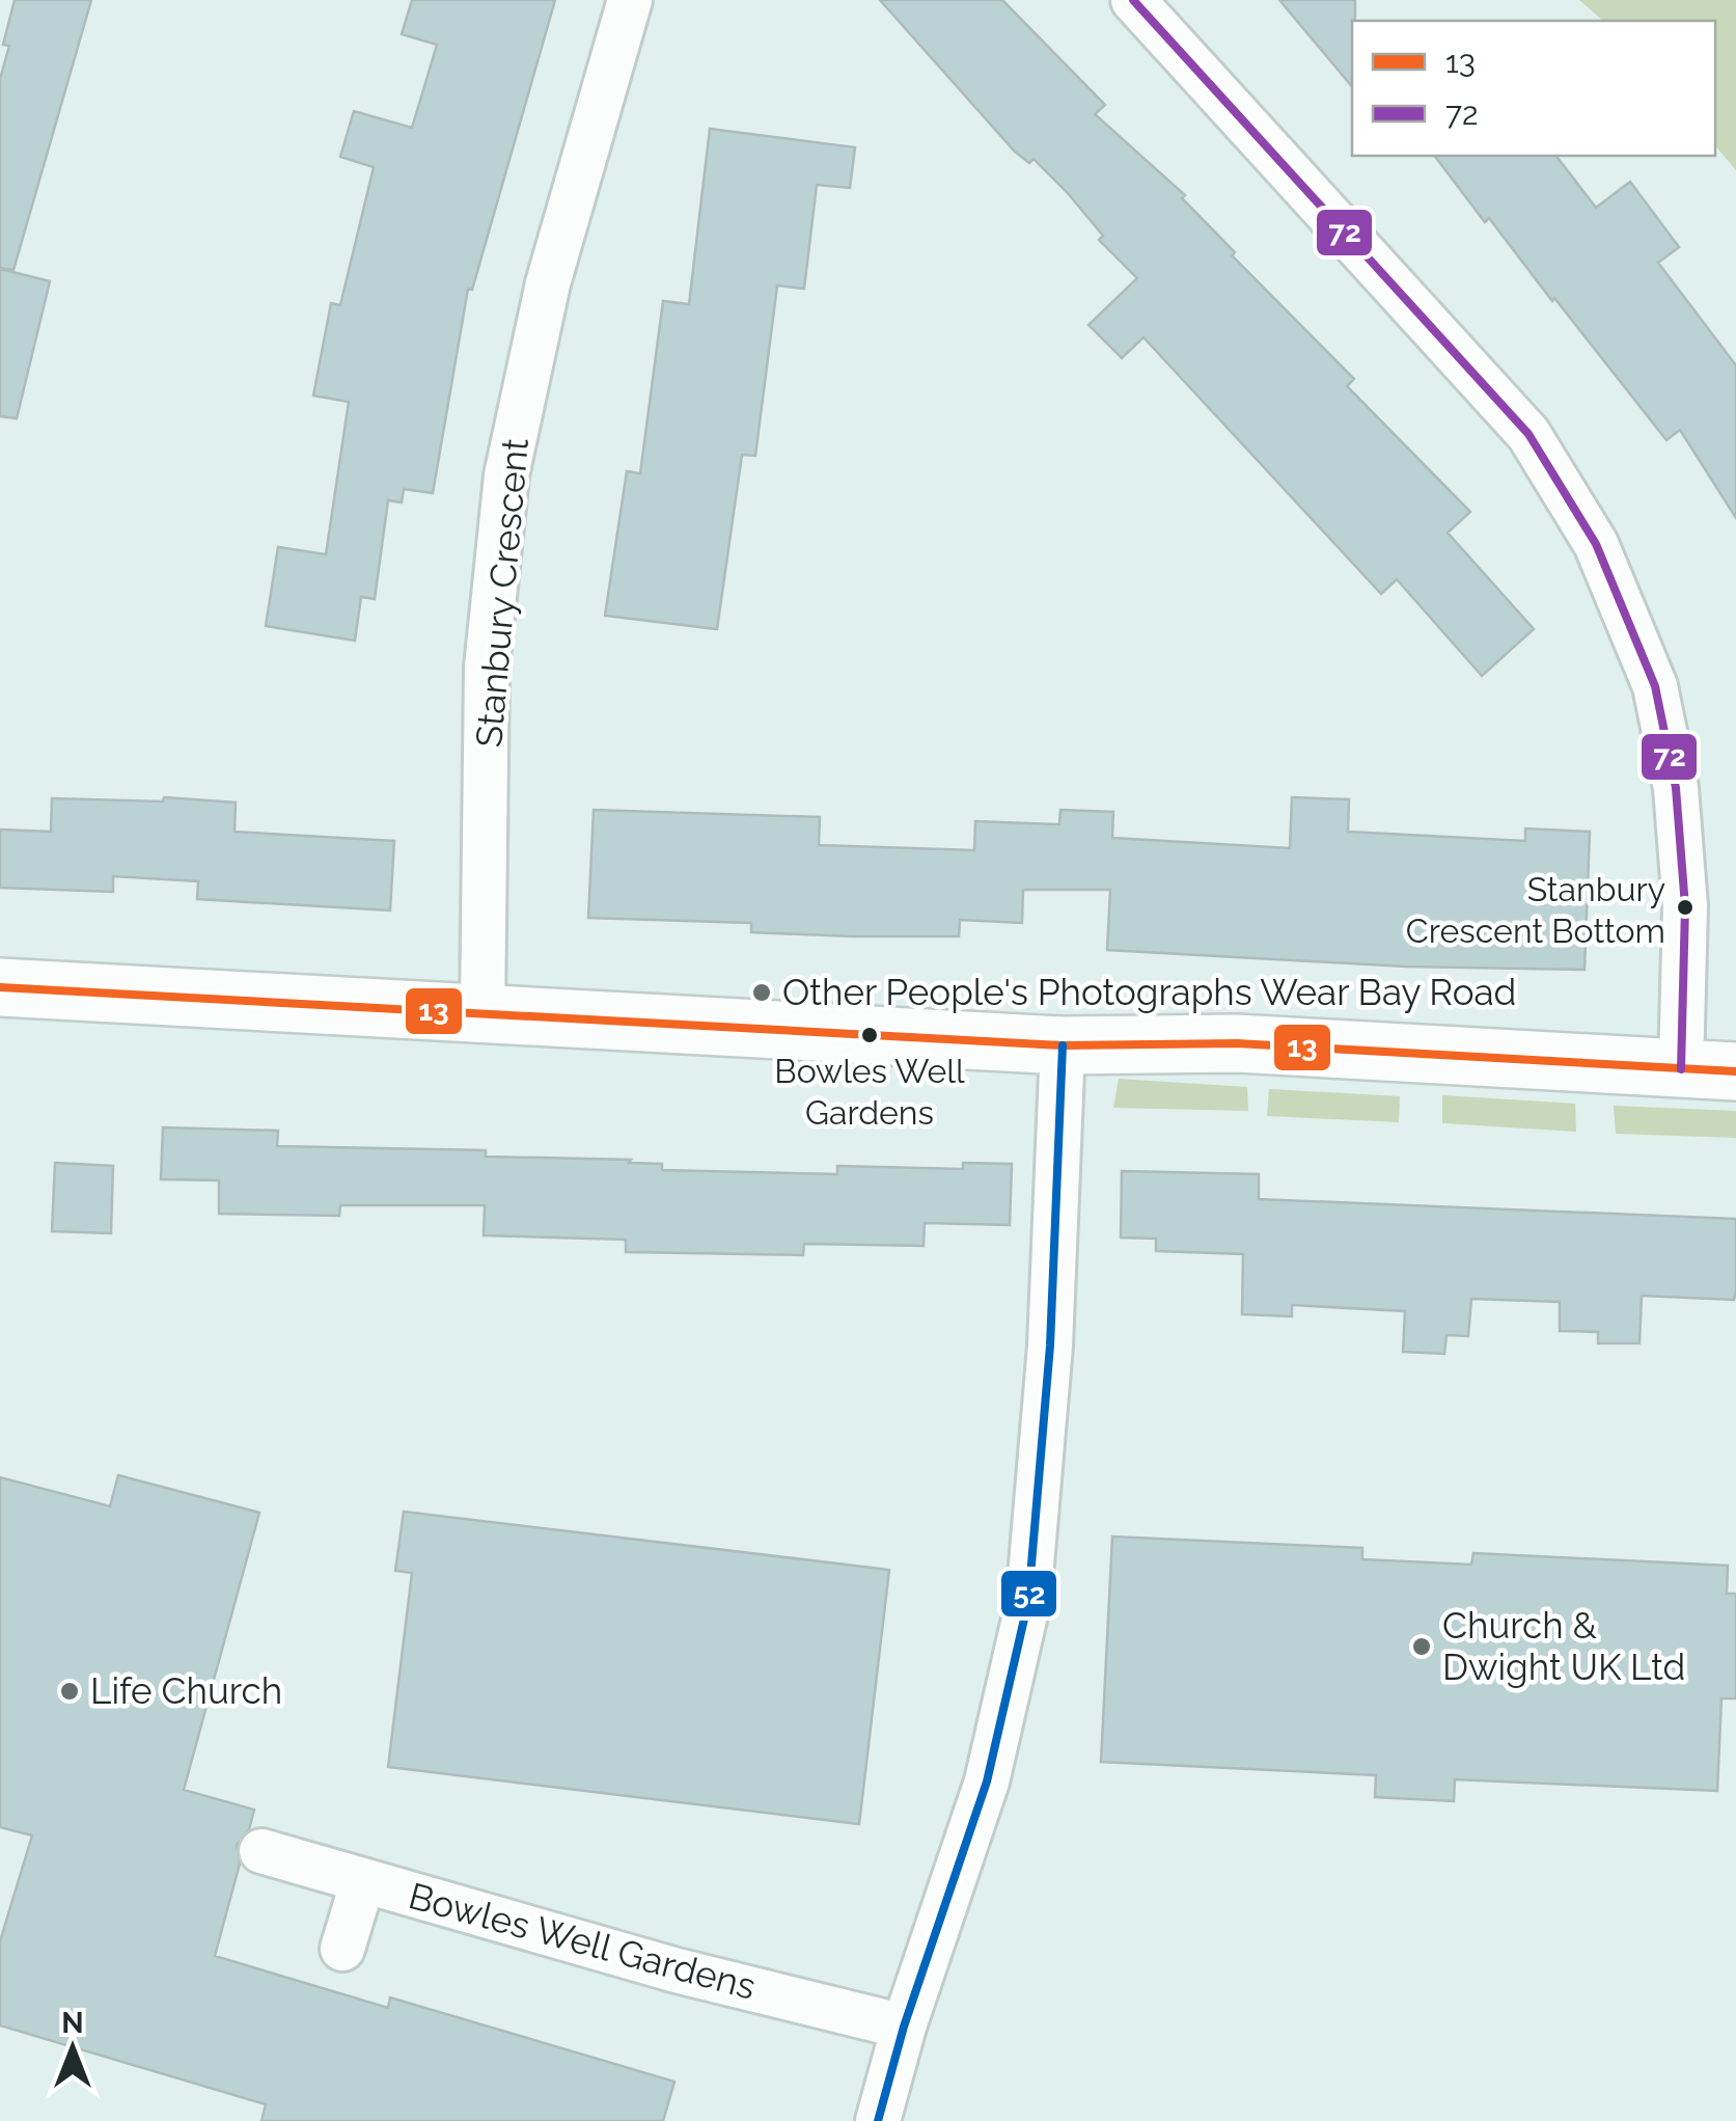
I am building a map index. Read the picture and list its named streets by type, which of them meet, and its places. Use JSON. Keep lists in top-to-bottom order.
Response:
{
  "streets": {
    "street": ["Stanbury Crescent", "Bowles Well Gardens"]
  },
  "places": [
    "Stanbury Crescent Bottom",
    "Other People's Photographs Wear Bay Road",
    "Bowles Well Gardens",
    "Church & Dwight UK Ltd",
    "Life Church"
  ],
  "lines": ["transit line 72", "transit line 13", "transit line 52"],
  "legend": ["13", "72"],
  "north": "top"
}
